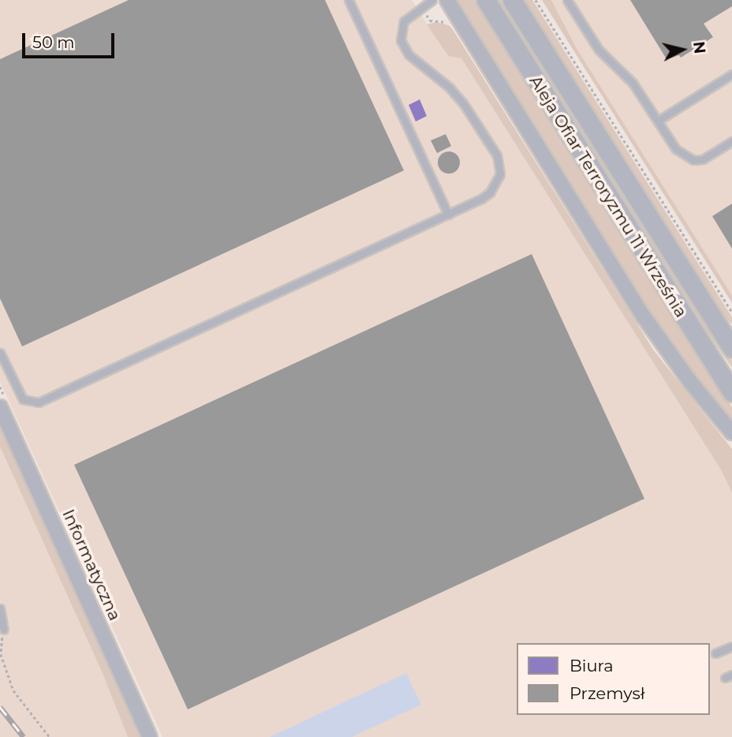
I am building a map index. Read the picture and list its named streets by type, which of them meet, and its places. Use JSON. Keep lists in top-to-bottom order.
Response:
{
  "streets": {
    "street": ["Aleja Ofiar Terroryzmu 11 Września", "Informatyczna"]
  },
  "legend": ["Biura", "Przemysł"],
  "scale_bar": "50 m",
  "north": "right"
}
